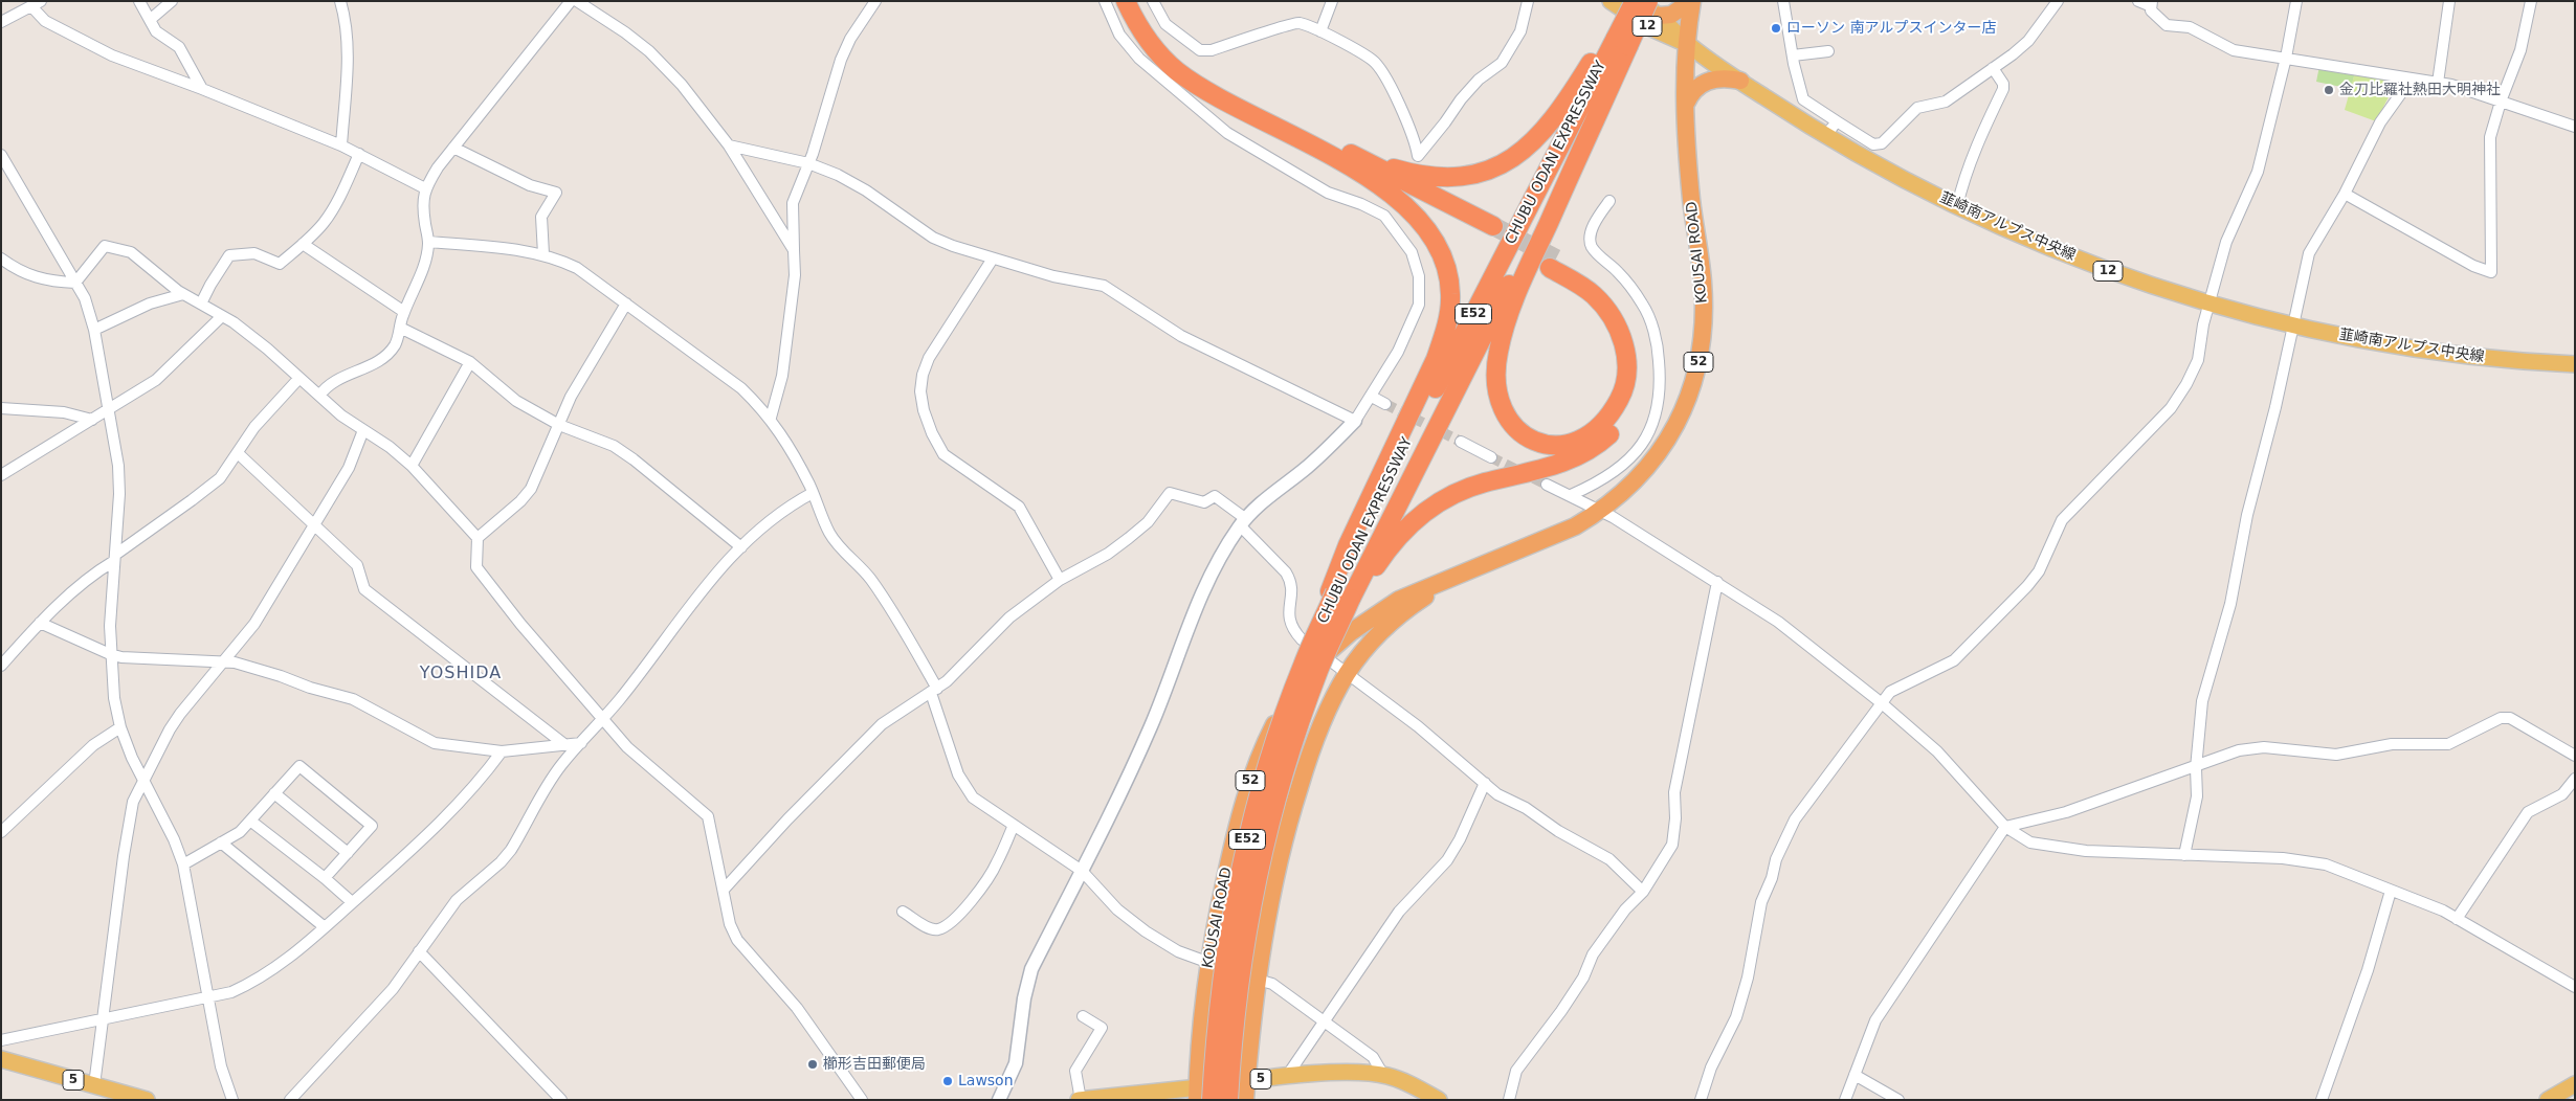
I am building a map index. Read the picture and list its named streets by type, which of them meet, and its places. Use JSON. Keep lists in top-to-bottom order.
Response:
{
  "streets": {
    "highway": [
      "CHUBU ODAN EXPRESSWAY",
      "KOUSAI ROAD",
      "E52",
      "52"
    ],
    "main road": ["12", "韮崎南アルプス中央線", "5"]
  },
  "crossings": [
    ["12", "CHUBU ODAN EXPRESSWAY"],
    ["12", "韮崎南アルプス中央線"],
    ["12", "KOUSAI ROAD"],
    ["CHUBU ODAN EXPRESSWAY", "E52"],
    ["韮崎南アルプス中央線", "KOUSAI ROAD"],
    ["KOUSAI ROAD", "5"]
  ],
  "districts": ["YOSHIDA"],
  "places": [
    "ローソン 南アルプスインター店",
    "金刀比羅社熱田大明神社",
    "櫛形吉田郵便局",
    "Lawson"
  ]
}
